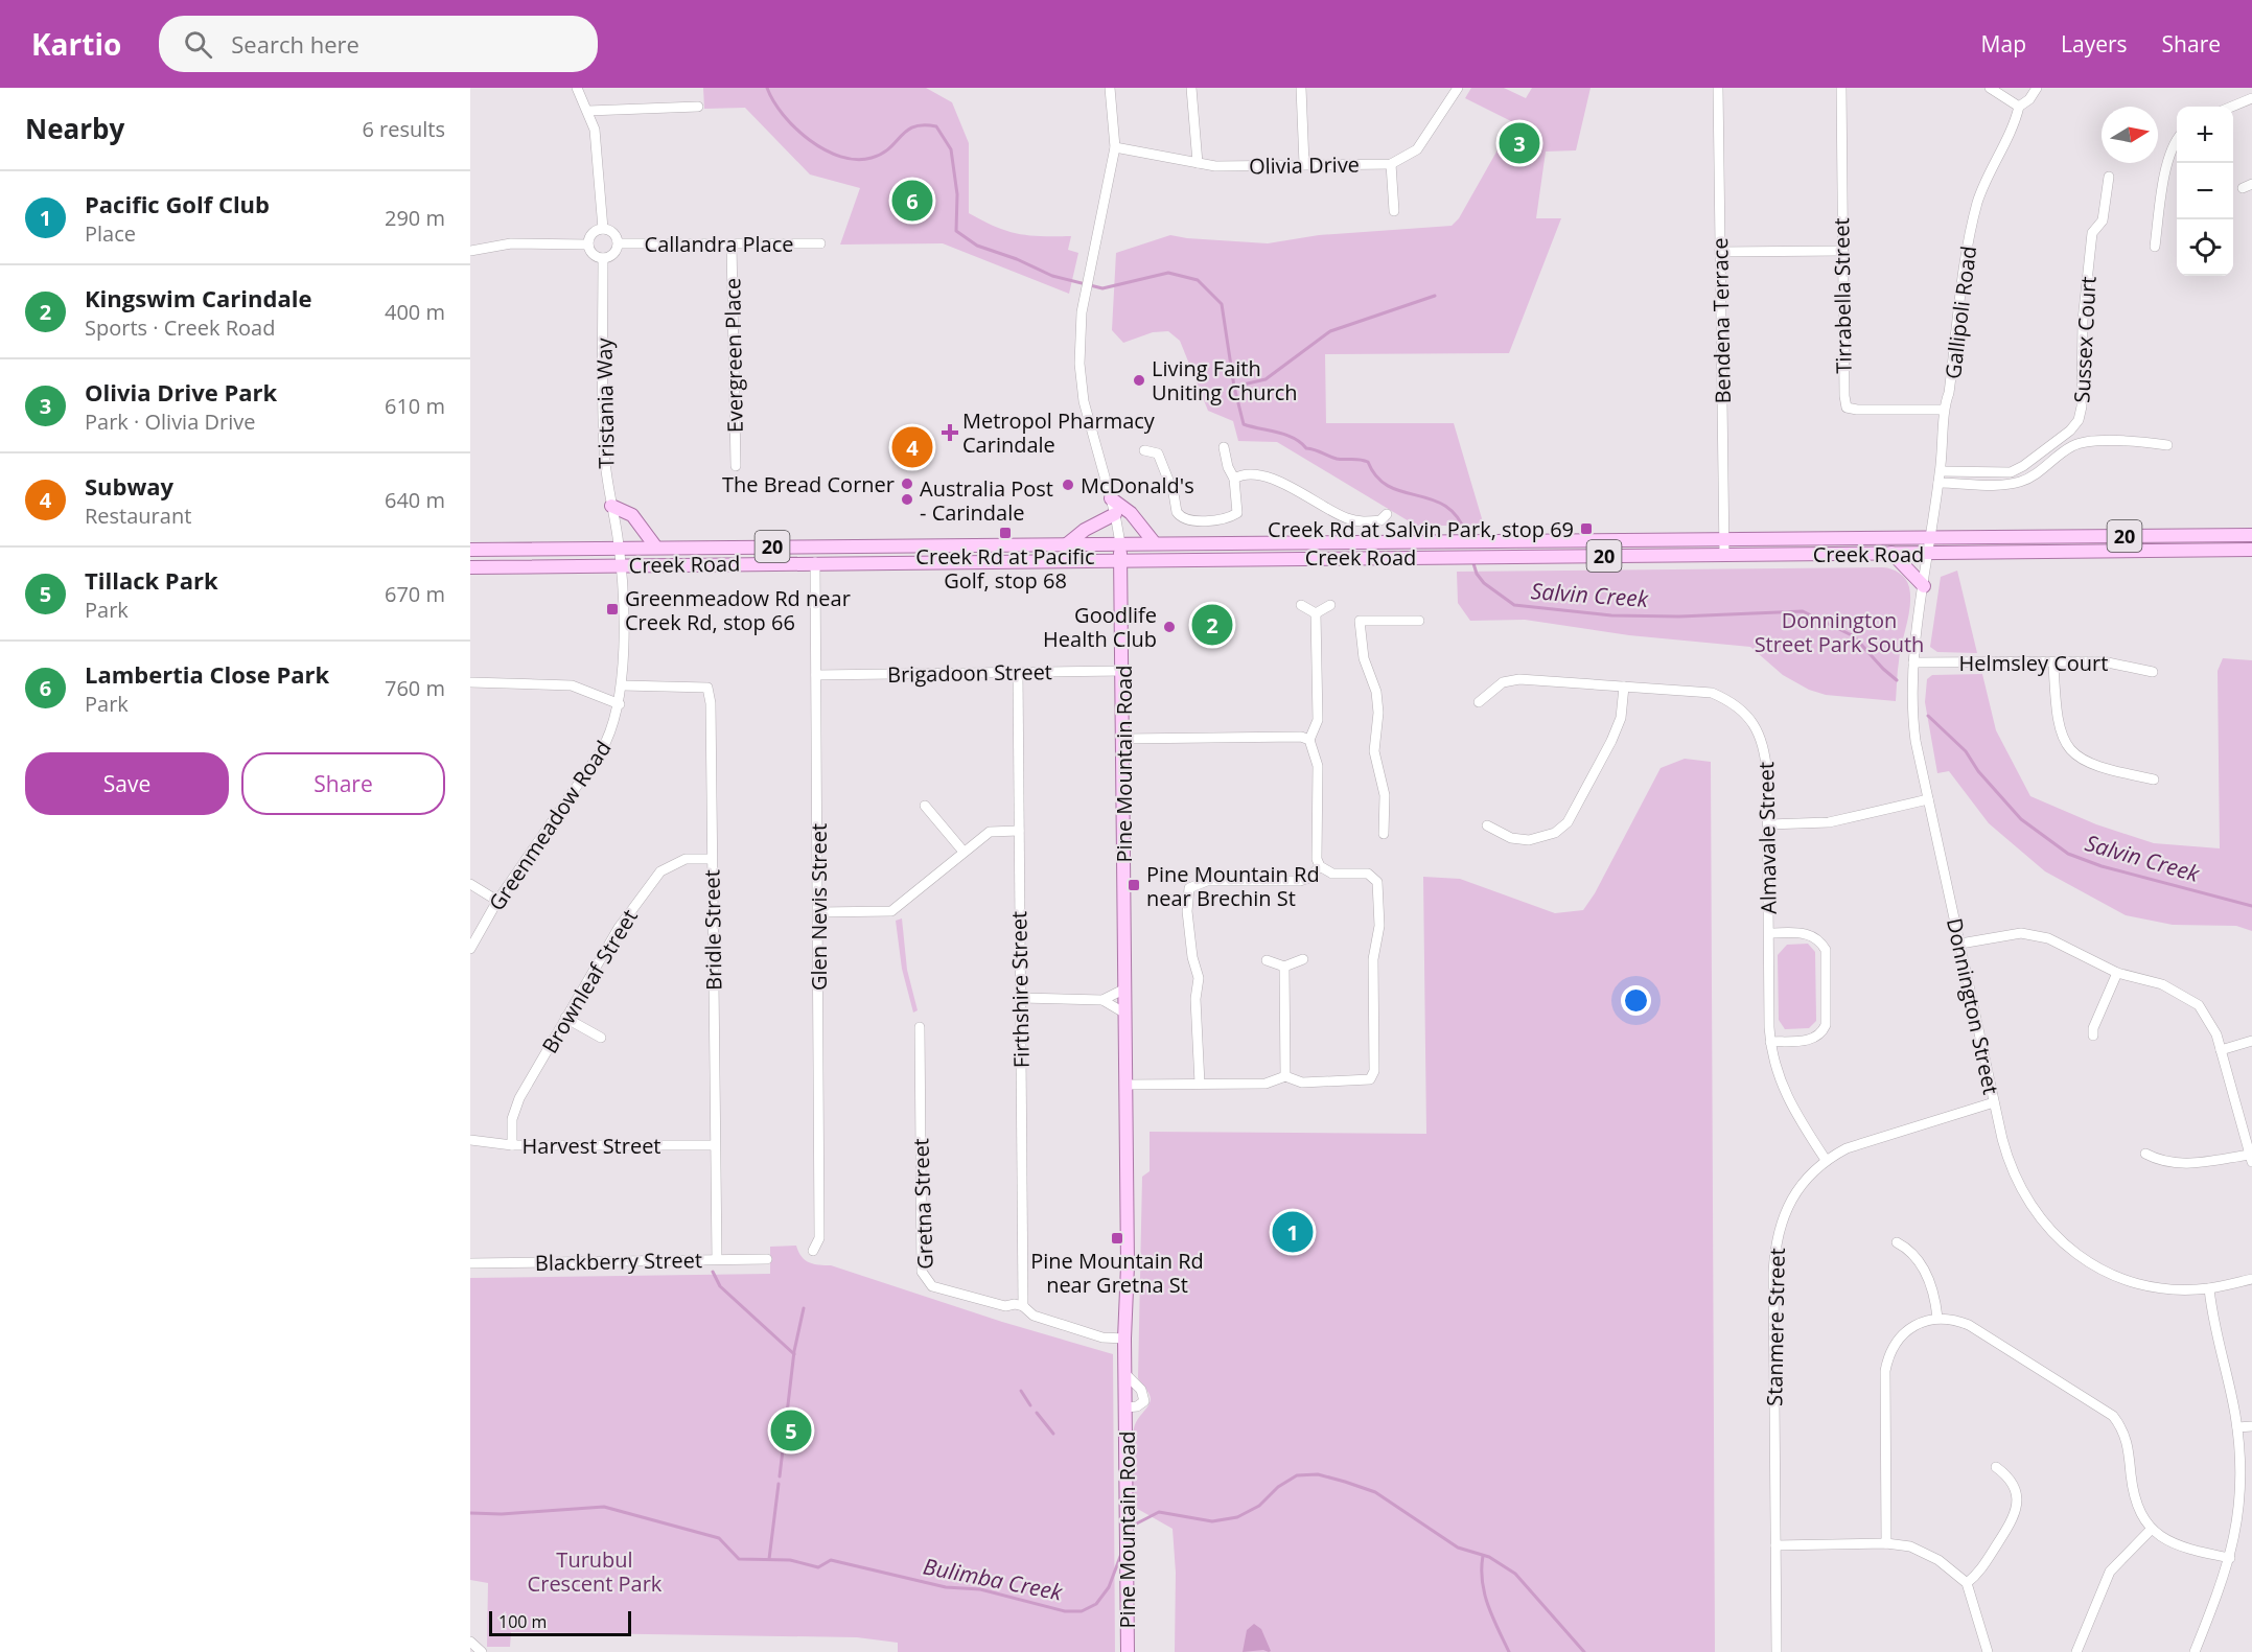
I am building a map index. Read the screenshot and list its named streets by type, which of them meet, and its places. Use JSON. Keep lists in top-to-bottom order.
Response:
{
  "streets": {
    "main road": ["20", "Creek Road", "Pine Mountain Road"],
    "street": [
      "Olivia Drive",
      "Callandra Place",
      "Tirrabella Street",
      "Gallipoli Road",
      "Bendena Terrace",
      "Sussex Court",
      "Evergreen Place",
      "Tristania Way",
      "Helmsley Court",
      "Brigadoon Street",
      "Greenmeadow Road",
      "Almavale Street",
      "Glen Nevis Street",
      "Bridle Street",
      "Brownleaf Street",
      "Firthshire Street",
      "Donnington Street",
      "Harvest Street",
      "Gretna Street",
      "Blackberry Street",
      "Stanmere Street"
    ]
  },
  "crossings": [
    ["Olivia Drive", "Pine Mountain Road"],
    ["Callandra Place", "Evergreen Place"],
    ["Callandra Place", "Tristania Way"],
    ["Tirrabella Street", "Gallipoli Road"],
    ["Gallipoli Road", "Creek Road"],
    ["Gallipoli Road", "Donnington Street"],
    ["Bendena Terrace", "Creek Road"],
    ["Tristania Way", "Creek Road"],
    ["Tristania Way", "Greenmeadow Road"],
    ["Creek Road", "Pine Mountain Road"],
    ["Creek Road", "Greenmeadow Road"],
    ["Creek Road", "Glen Nevis Street"],
    ["Creek Road", "Donnington Street"],
    ["Helmsley Court", "Donnington Street"],
    ["Brigadoon Street", "Pine Mountain Road"],
    ["Brigadoon Street", "Glen Nevis Street"],
    ["Brigadoon Street", "Firthshire Street"],
    ["Pine Mountain Road", "Gretna Street"],
    ["Greenmeadow Road", "Bridle Street"],
    ["Almavale Street", "Stanmere Street"],
    ["Bridle Street", "Brownleaf Street"],
    ["Bridle Street", "Harvest Street"],
    ["Bridle Street", "Blackberry Street"],
    ["Brownleaf Street", "Harvest Street"],
    ["Firthshire Street", "Gretna Street"],
    ["Donnington Street", "Stanmere Street"]
  ],
  "water": ["Salvin Creek", "Bulimba Creek"],
  "parks": ["Donnington Street Park South", "Turubul Crescent Park"],
  "places": {
    "other": [
      "Living Faith Uniting Church",
      "The Bread Corner",
      "McDonald's",
      "Australia Post - Carindale",
      "Goodlife Health Club"
    ],
    "health": ["Metropol Pharmacy Carindale"],
    "transit": [
      "Creek Rd at Salvin Park, stop 69",
      "Creek Rd at Pacific Golf, stop 68",
      "Greenmeadow Rd near Creek Rd, stop 66",
      "Pine Mountain Rd near Brechin St",
      "Pine Mountain Rd near Gretna St"
    ]
  },
  "scale_bar": "100 m",
  "north": "right",
  "page": {
    "header": "Kartio",
    "search": "Search here",
    "nav": ["Map", "Layers", "Share"],
    "heading": ["Nearby", "6 results"],
    "map_buttons": ["+", "−"],
    "pins": [
      "3",
      "6",
      "4",
      "2",
      "1",
      "5"
    ],
    "list": [
      {
        "mark": "1",
        "name": "Pacific Golf Club",
        "note": "Place",
        "value": "290 m"
      },
      {
        "mark": "2",
        "name": "Kingswim Carindale",
        "note": "Sports · Creek Road",
        "value": "400 m"
      },
      {
        "mark": "3",
        "name": "Olivia Drive Park",
        "note": "Park · Olivia Drive",
        "value": "610 m"
      },
      {
        "mark": "4",
        "name": "Subway",
        "note": "Restaurant",
        "value": "640 m"
      },
      {
        "mark": "5",
        "name": "Tillack Park",
        "note": "Park",
        "value": "670 m"
      },
      {
        "mark": "6",
        "name": "Lambertia Close Park",
        "note": "Park",
        "value": "760 m"
      }
    ],
    "buttons": ["Save", "Share"],
    "scale": "100 m"
  }
}
